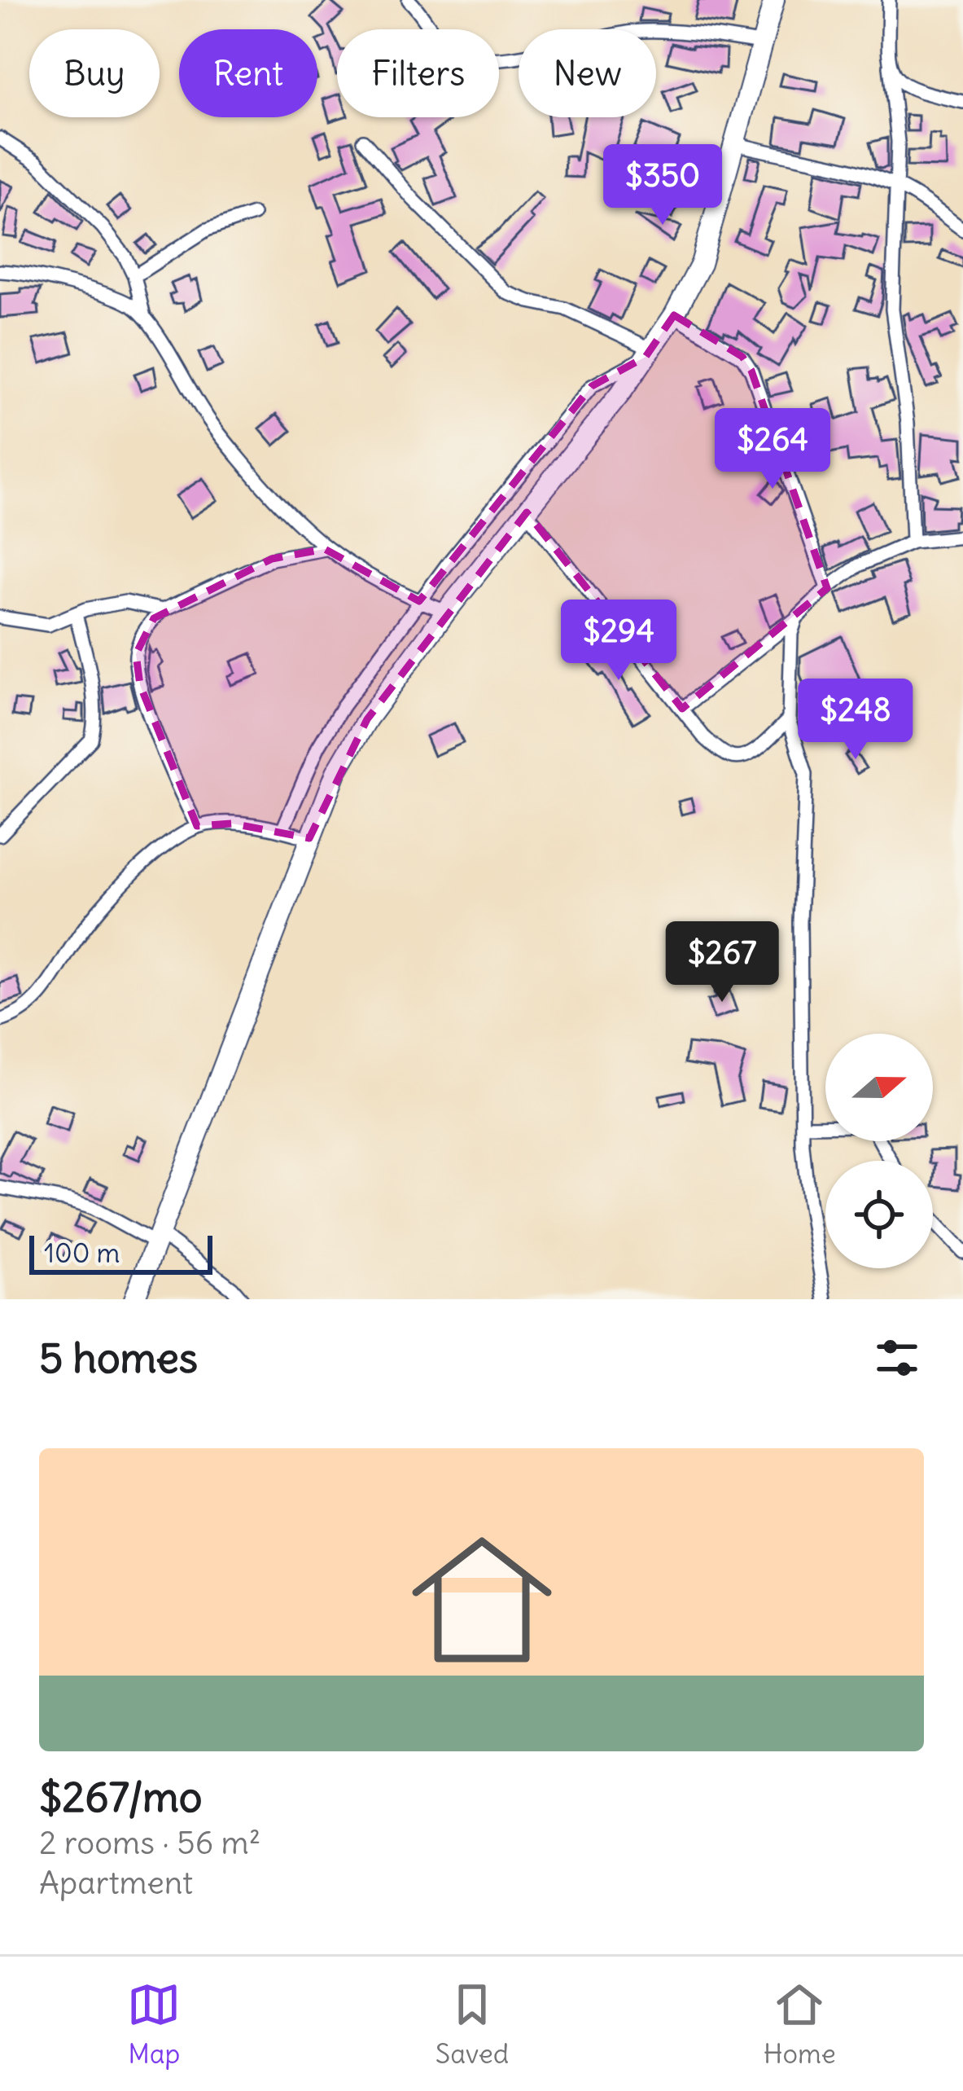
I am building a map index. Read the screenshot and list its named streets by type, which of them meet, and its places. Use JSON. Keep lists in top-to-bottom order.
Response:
{
  "scale_bar": "100 m",
  "north": "right",
  "page": {
    "chip": [
      "Buy",
      "Rent",
      "Filters",
      "New"
    ],
    "price": [
      "$350",
      "$264",
      "$294",
      "$248",
      "$267"
    ],
    "scale": "100 m",
    "heading": "5 homes",
    "list": [
      {
        "name": "$267/mo",
        "note": "2 rooms · 56 m² · Apartment"
      }
    ],
    "tabs": ["Map", "Saved", "Home"]
  }
}
